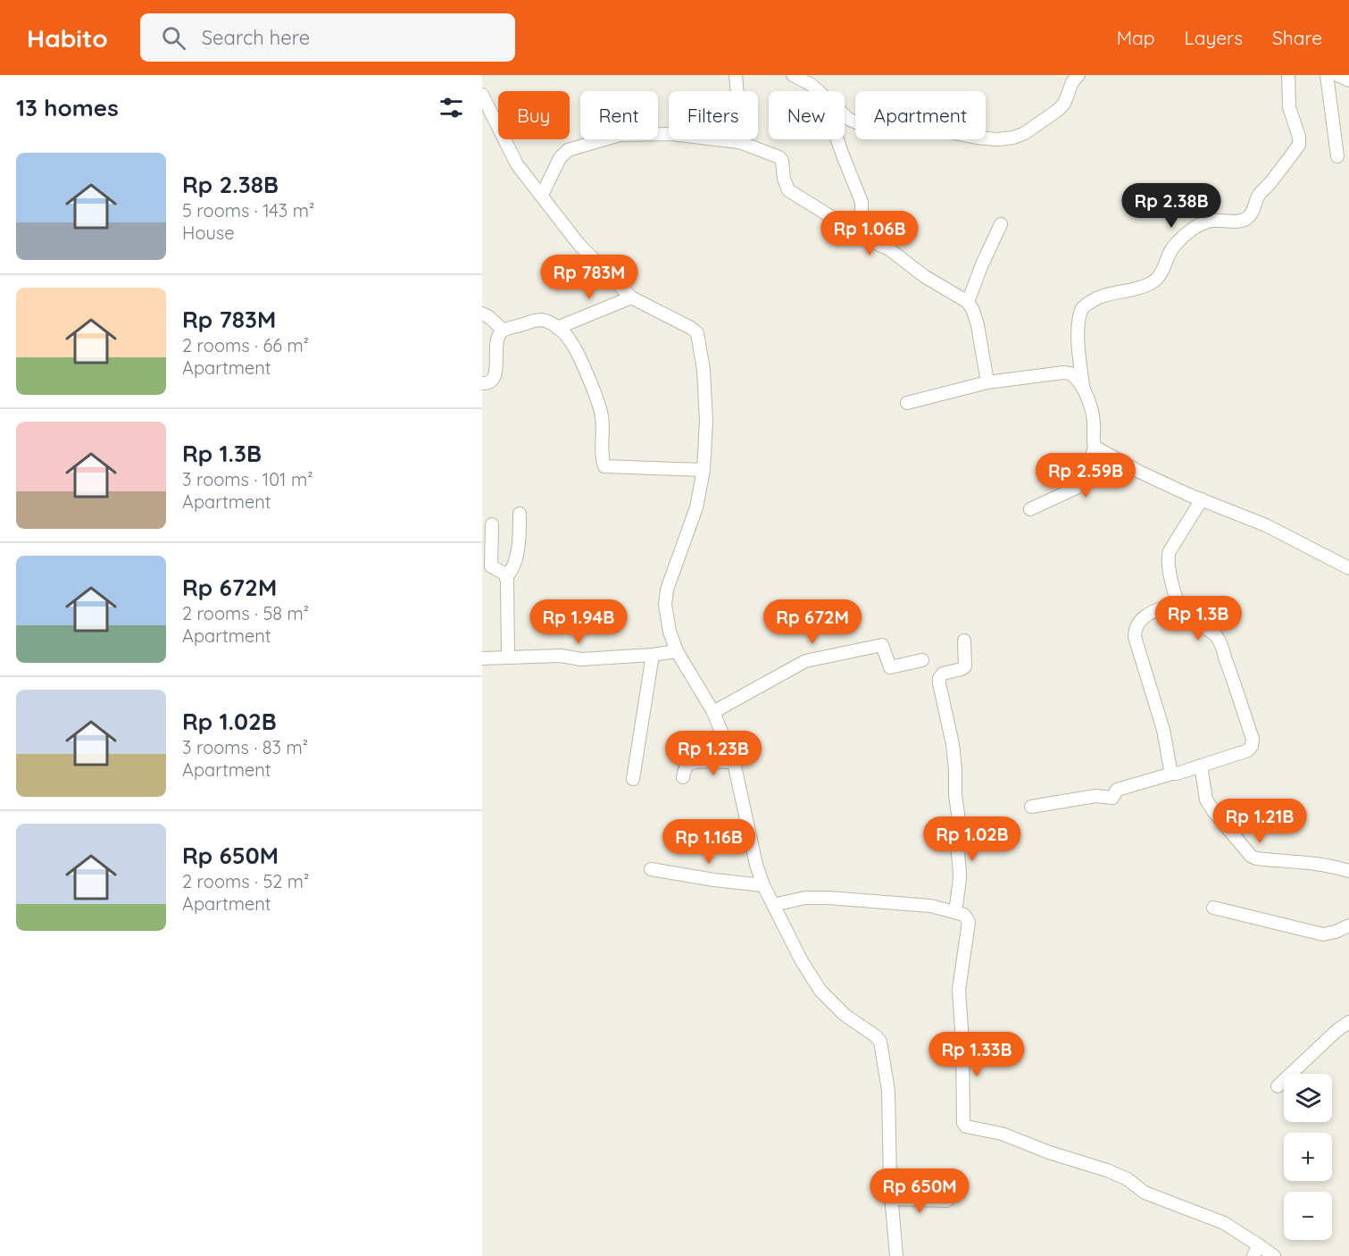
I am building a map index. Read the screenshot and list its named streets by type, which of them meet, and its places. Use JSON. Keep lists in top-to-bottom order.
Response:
{
  "page": {
    "header": "Habito",
    "search": "Search here",
    "nav": ["Map", "Layers", "Share"],
    "heading": "13 homes",
    "chip": [
      "Buy",
      "Rent",
      "Filters",
      "New",
      "Apartment"
    ],
    "list": [
      {
        "name": "Rp 2.38B",
        "note": "5 rooms · 143 m² · House"
      },
      {
        "name": "Rp 783M",
        "note": "2 rooms · 66 m² · Apartment"
      },
      {
        "name": "Rp 1.3B",
        "note": "3 rooms · 101 m² · Apartment"
      },
      {
        "name": "Rp 672M",
        "note": "2 rooms · 58 m² · Apartment"
      },
      {
        "name": "Rp 1.02B",
        "note": "3 rooms · 83 m² · Apartment"
      },
      {
        "name": "Rp 650M",
        "note": "2 rooms · 52 m² · Apartment"
      }
    ],
    "price": [
      "Rp 2.38B",
      "Rp 1.06B",
      "Rp 783M",
      "Rp 2.59B",
      "Rp 1.3B",
      "Rp 1.94B",
      "Rp 672M",
      "Rp 1.23B",
      "Rp 1.21B",
      "Rp 1.02B",
      "Rp 1.16B",
      "Rp 1.33B",
      "Rp 650M"
    ],
    "map_buttons": ["+", "−"]
  }
}
